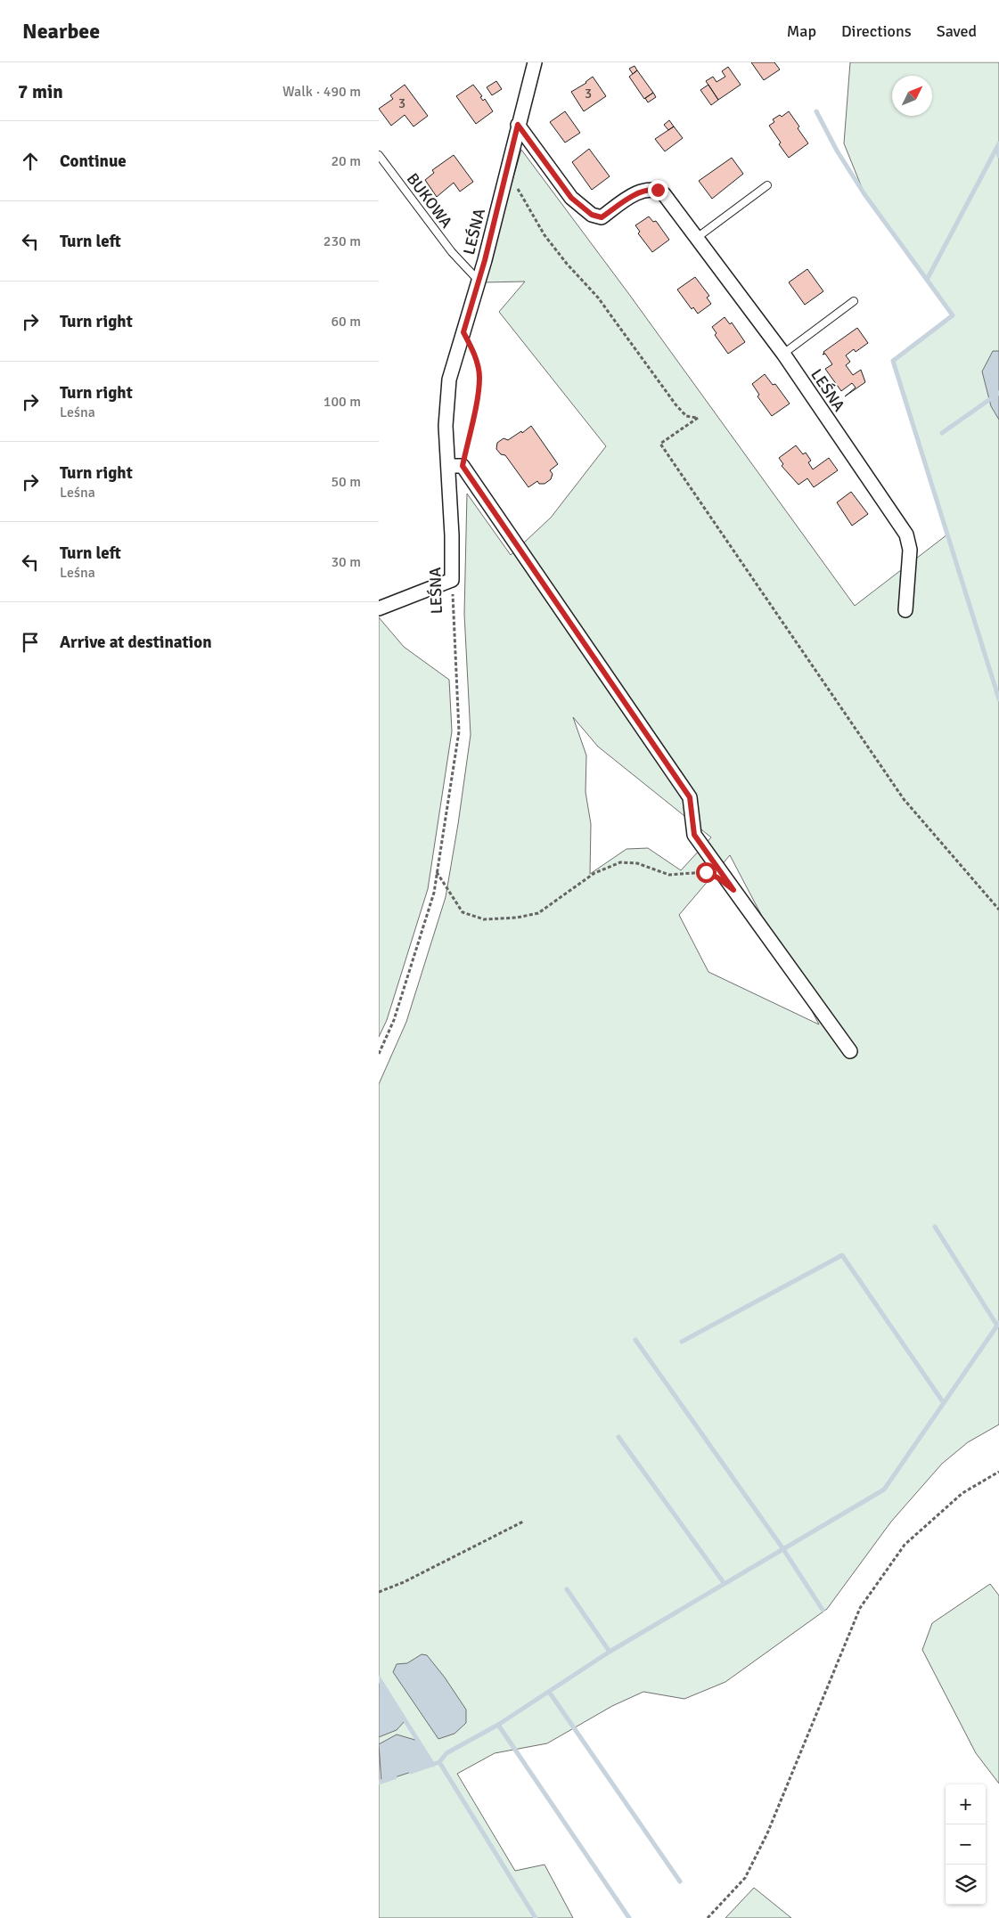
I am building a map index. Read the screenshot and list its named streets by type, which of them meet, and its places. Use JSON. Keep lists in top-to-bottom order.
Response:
{
  "streets": {
    "street": ["LEŚNA"],
    "lane": ["BUKOWA"]
  },
  "crossings": [
    ["BUKOWA", "LEŚNA"]
  ],
  "house_numbers": ["3", "3"],
  "north": "top right",
  "page": {
    "header": "Nearbee",
    "nav": ["Map", "Directions", "Saved"],
    "heading": ["7 min", "Walk · 490 m"],
    "list": [
      ["Continue", "20 m"],
      ["Turn left", "230 m"],
      ["Turn right", "60 m"],
      ["Turn right", "Leśna", "100 m"],
      ["Turn right", "Leśna", "50 m"],
      ["Turn left", "Leśna", "30 m"],
      "Arrive at destination"
    ],
    "map_buttons": ["+", "−"]
  }
}
